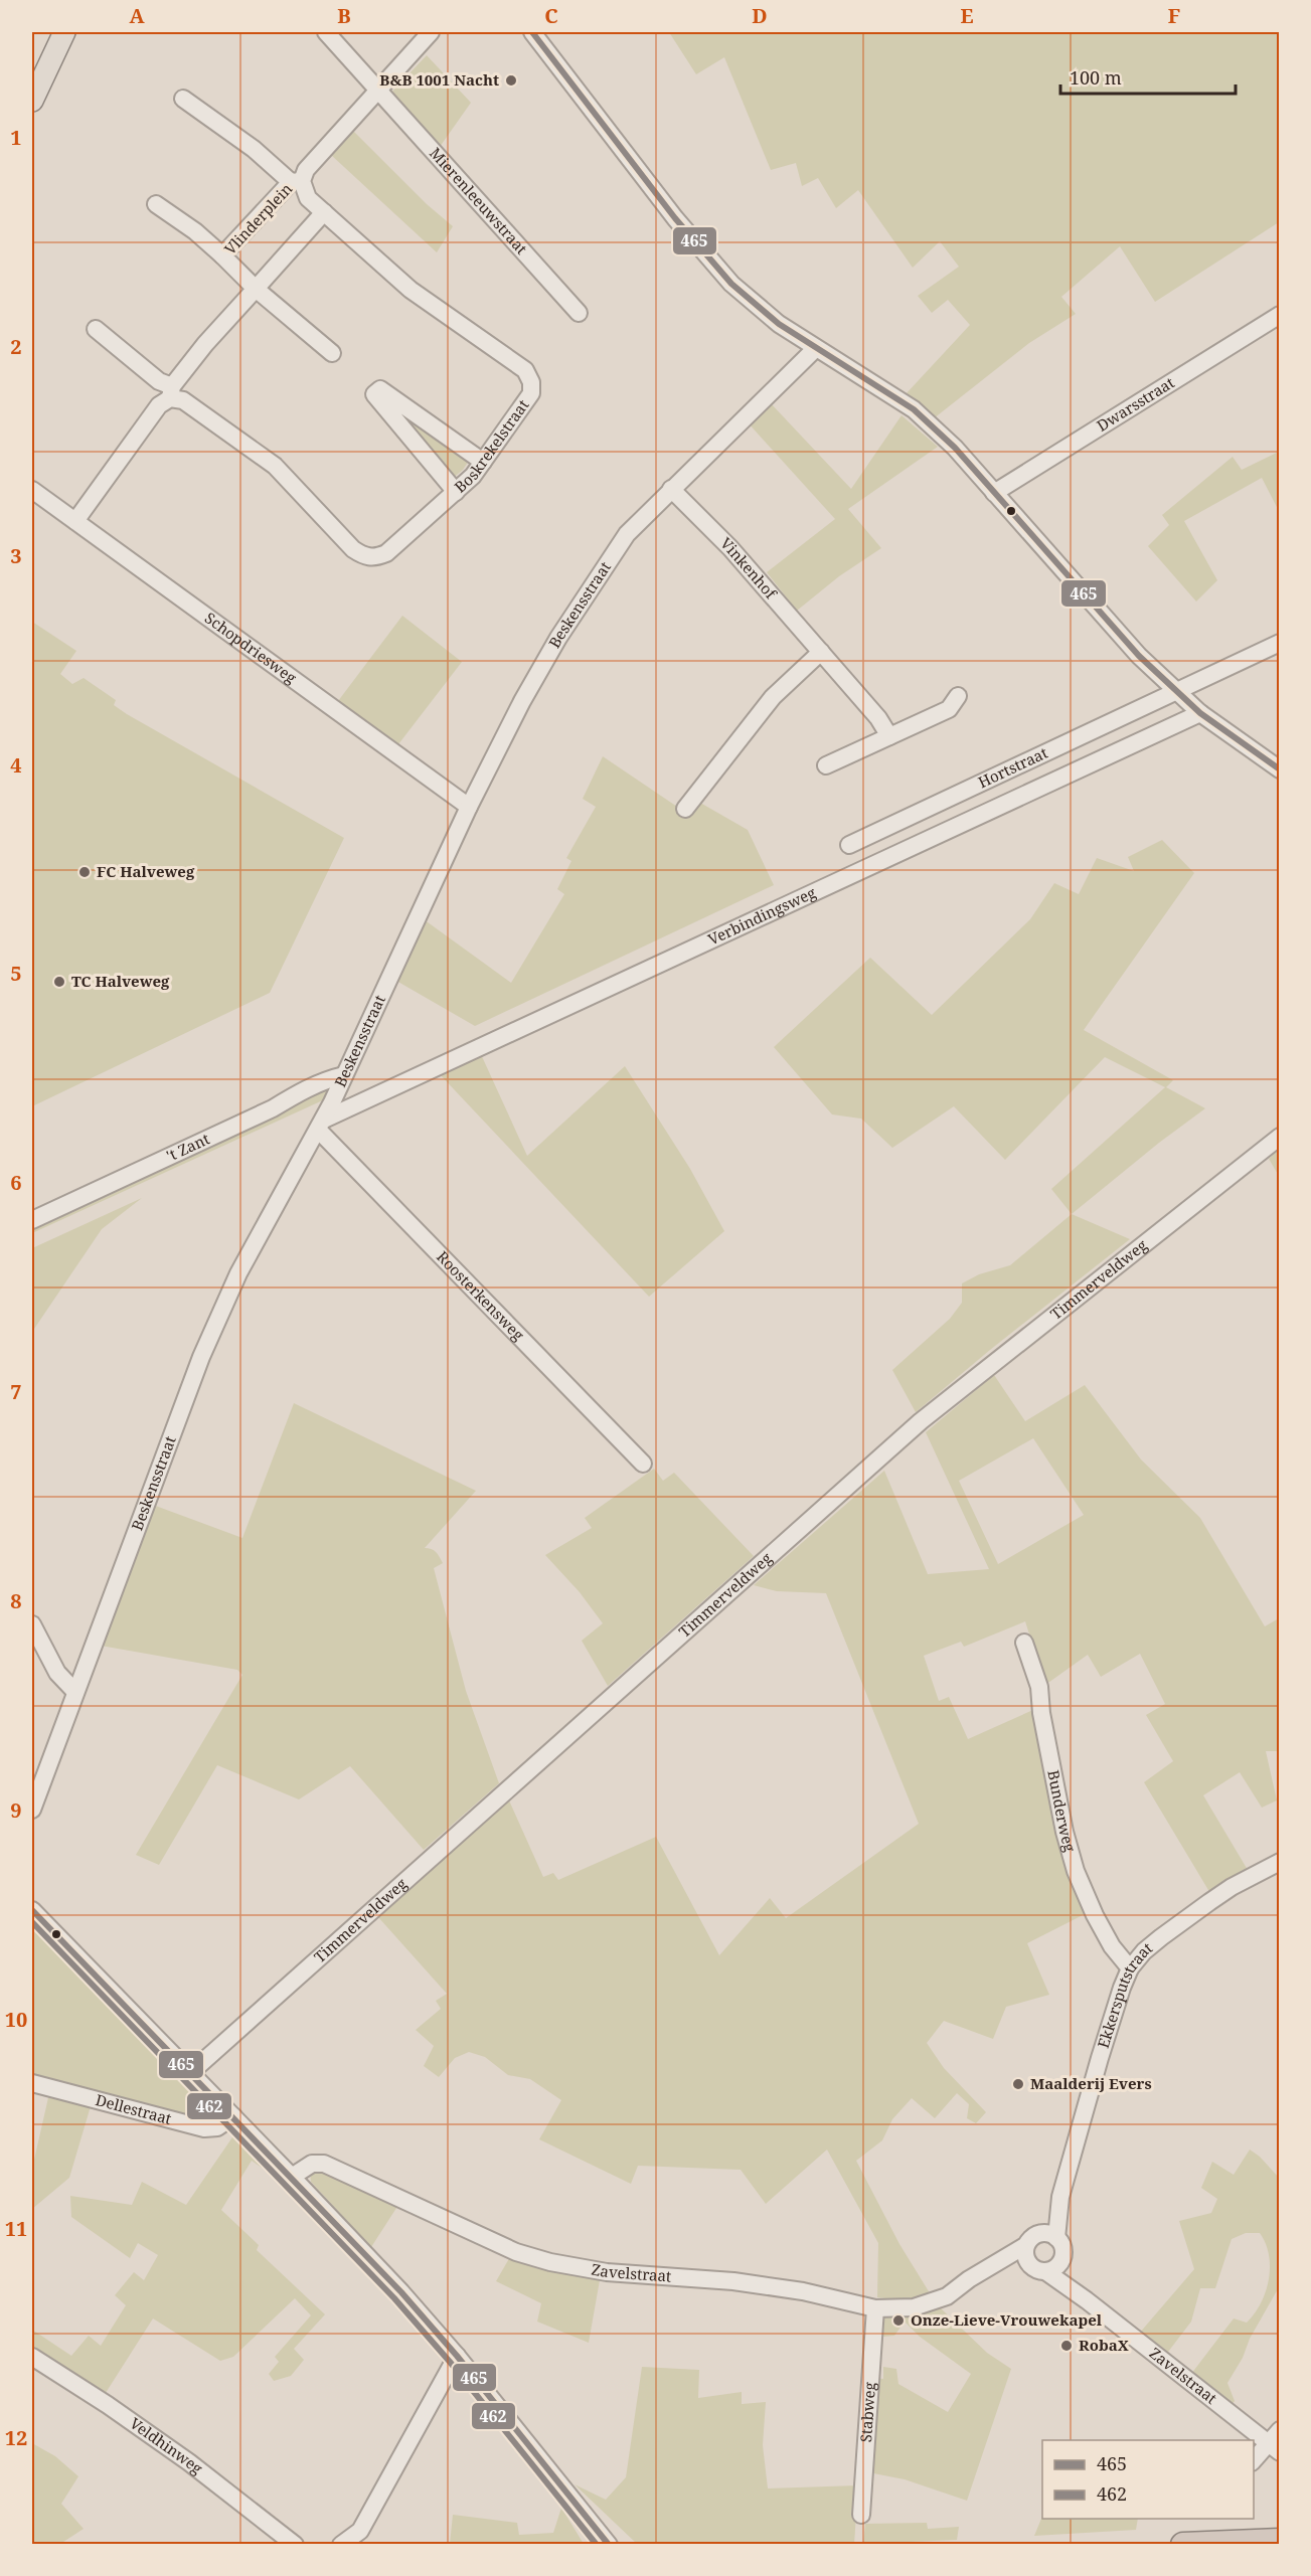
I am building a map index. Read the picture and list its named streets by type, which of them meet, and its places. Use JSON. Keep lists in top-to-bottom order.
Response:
{
  "streets": {
    "street": [
      "Mierenleeuwstraat",
      "Vlinderplein",
      "Dwarsstraat",
      "Boskrekelstraat",
      "Vinkenhof",
      "Beskensstraat",
      "Schopdriesweg",
      "Hortstraat",
      "Verbindingsweg",
      "'t Zant",
      "Timmerveldweg",
      "Roosterkensweg",
      "Bunderweg",
      "Ekkersputstraat",
      "Dellestraat",
      "Zavelstraat",
      "Stabweg",
      "Veldhinweg"
    ]
  },
  "crossings": [
    ["Vlinderplein", "Boskrekelstraat"],
    ["Vinkenhof", "Beskensstraat"],
    ["Beskensstraat", "Schopdriesweg"],
    ["Beskensstraat", "Verbindingsweg"],
    ["Beskensstraat", "'t Zant"],
    ["Beskensstraat", "Roosterkensweg"],
    ["Verbindingsweg", "Roosterkensweg"],
    ["Bunderweg", "Ekkersputstraat"],
    ["Ekkersputstraat", "Zavelstraat"],
    ["Zavelstraat", "Stabweg"]
  ],
  "places": [
    "B&B 1001 Nacht",
    "FC Halveweg",
    "TC Halveweg",
    "Maalderij Evers",
    "Onze-Lieve-Vrouwekapel",
    "RobaX"
  ],
  "lines": ["transit line 465", "transit line 462"],
  "legend": ["465", "462"],
  "scale_bar": "100 m",
  "grid": {
    "columns": [
      "A",
      "B",
      "C",
      "D",
      "E",
      "F"
    ],
    "rows": [
      "1",
      "2",
      "3",
      "4",
      "5",
      "6",
      "7",
      "8",
      "9",
      "10",
      "11",
      "12"
    ]
  }
}
